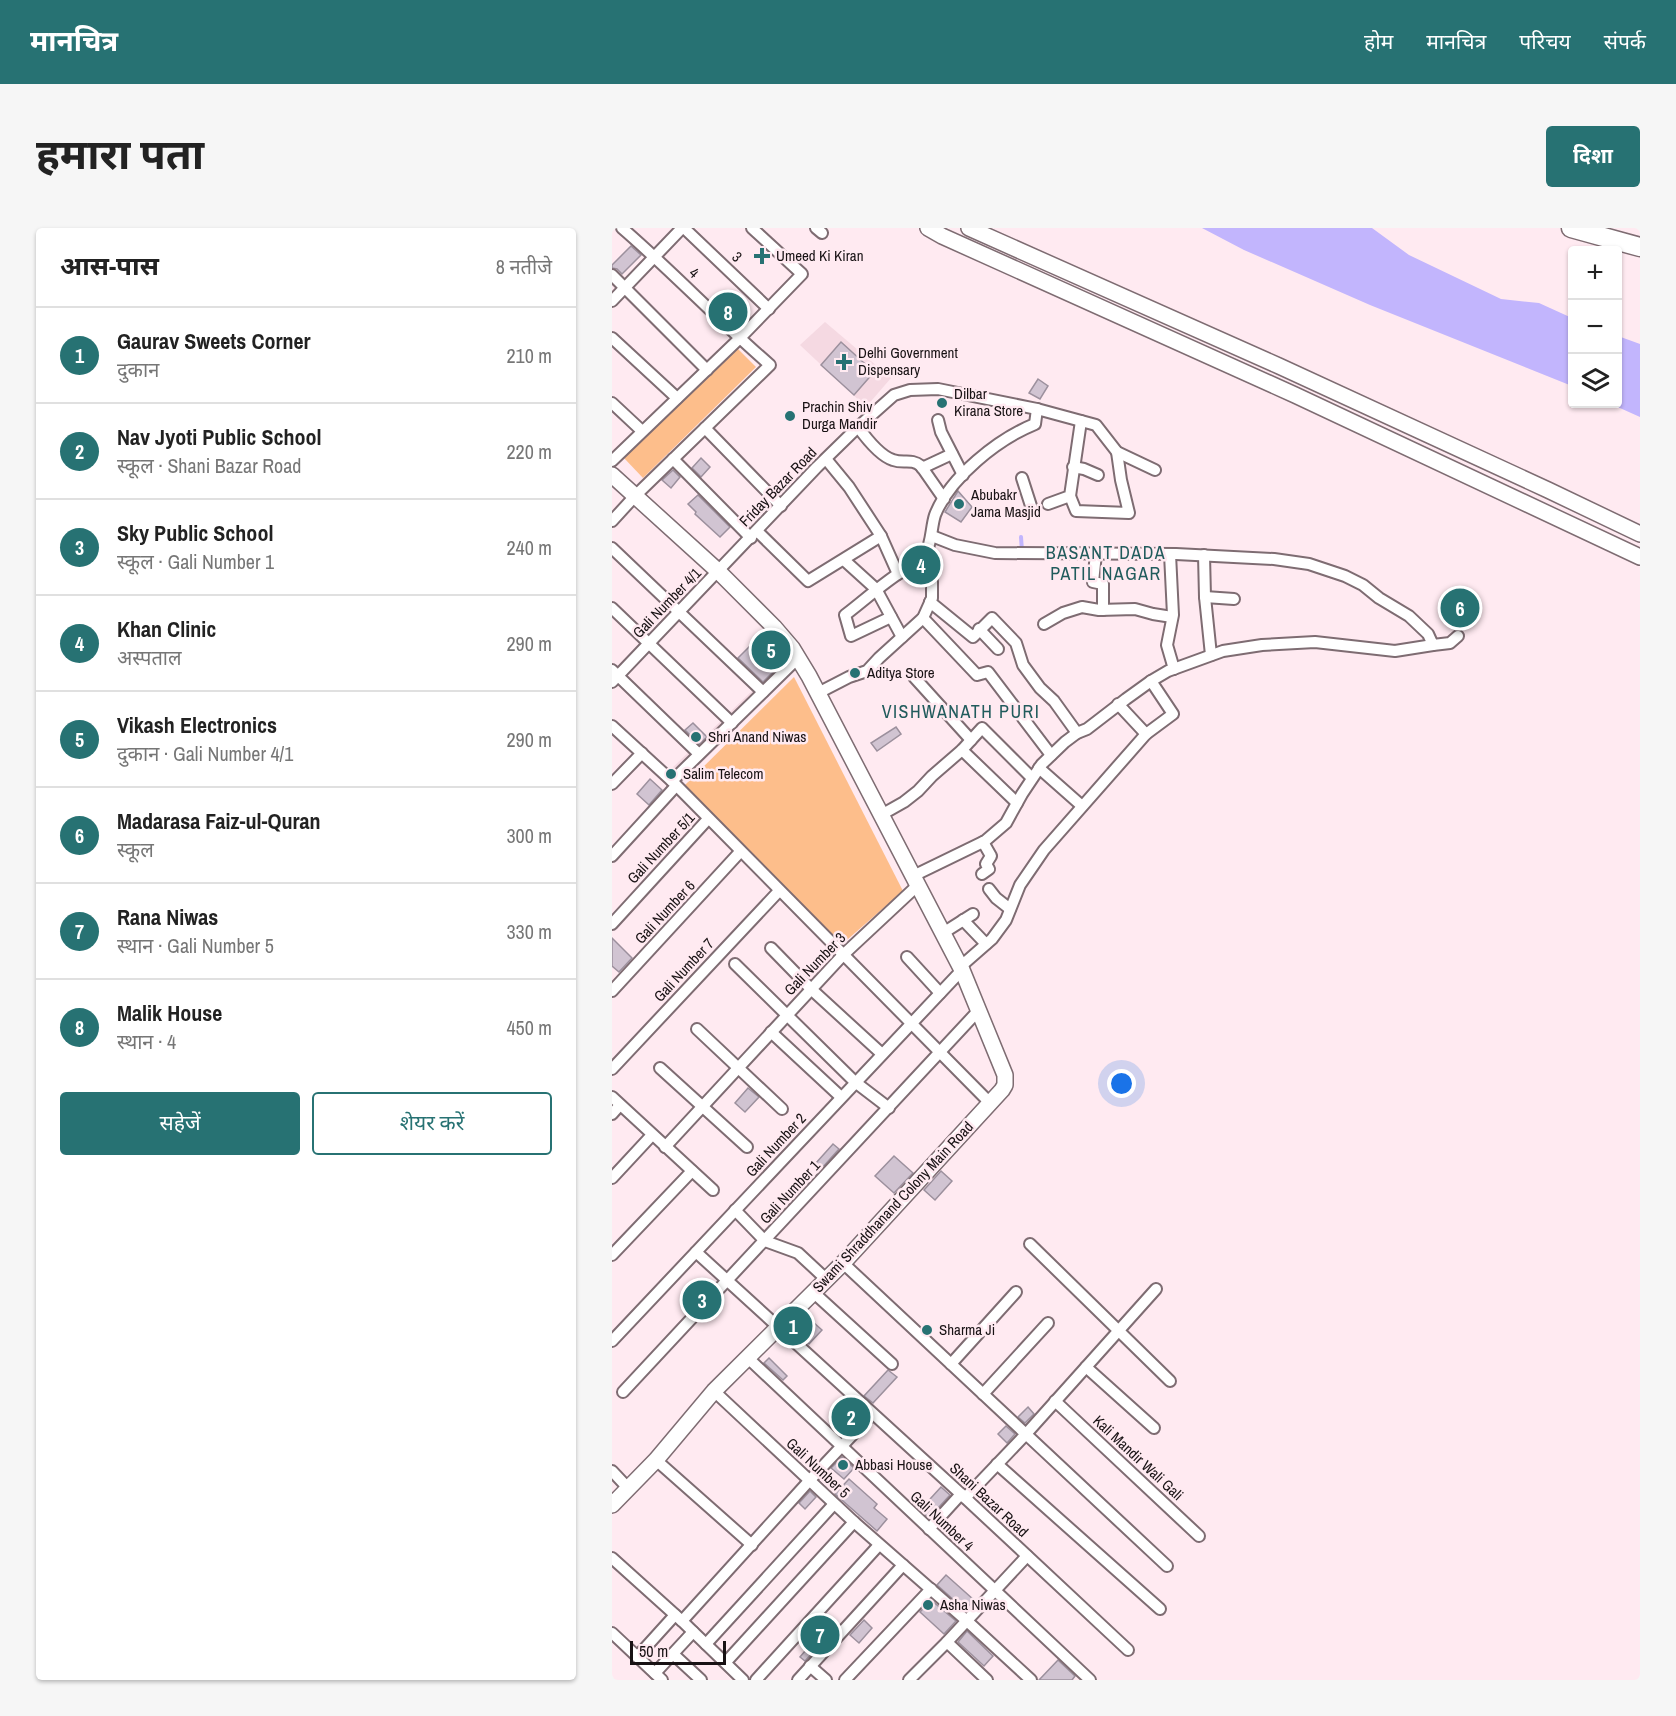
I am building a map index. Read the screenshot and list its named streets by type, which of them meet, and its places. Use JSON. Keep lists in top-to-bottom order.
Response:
{
  "streets": {
    "main road": ["Swami Shraddhanand Colony Main Road"],
    "street": [
      "3",
      "4",
      "Friday Bazar Road",
      "Gali Number 4/1",
      "Gali Number 5/1",
      "Gali Number 6",
      "Gali Number 3",
      "Gali Number 7",
      "Gali Number 2",
      "Gali Number 1",
      "Kali Mandir Wali Gali",
      "Gali Number 5",
      "Shani Bazar Road",
      "Gali Number 4"
    ]
  },
  "crossings": [
    ["Friday Bazar Road", "Gali Number 4/1"],
    ["Gali Number 3", "Gali Number 2"],
    ["Gali Number 2", "Shani Bazar Road"],
    ["Gali Number 1", "Swami Shraddhanand Colony Main Road"],
    ["Gali Number 1", "Shani Bazar Road"],
    ["Swami Shraddhanand Colony Main Road", "Gali Number 5"],
    ["Swami Shraddhanand Colony Main Road", "Shani Bazar Road"],
    ["Swami Shraddhanand Colony Main Road", "Gali Number 4"]
  ],
  "districts": ["BASANT DADA PATIL NAGAR", "VISHWANATH PURI"],
  "places": {
    "health": ["Umeed Ki Kiran", "Delhi Government Dispensary"],
    "other": [
      "Dilbar Kirana Store",
      "Prachin Shiv Durga Mandir",
      "Abubakr Jama Masjid",
      "Aditya Store",
      "Shri Anand Niwas",
      "Salim Telecom",
      "Sharma Ji",
      "Abbasi House",
      "Asha Niwas"
    ]
  },
  "scale_bar": "50 m",
  "page": {
    "header": "मानचित्र",
    "nav": [
      "होम",
      "मानचित्र",
      "परिचय",
      "संपर्क"
    ],
    "title": "हमारा पता",
    "buttons": [
      "दिशा",
      ["सहेजें", "शेयर करें"]
    ],
    "heading": ["आस-पास", "8 नतीजे"],
    "map_buttons": ["+", "−"],
    "pins": [
      "8",
      "4",
      "6",
      "5",
      "3",
      "1",
      "2",
      "7"
    ],
    "list": [
      {
        "mark": "1",
        "name": "Gaurav Sweets Corner",
        "note": "दुकान",
        "value": "210 m"
      },
      {
        "mark": "2",
        "name": "Nav Jyoti Public School",
        "note": "स्कूल · Shani Bazar Road",
        "value": "220 m"
      },
      {
        "mark": "3",
        "name": "Sky Public School",
        "note": "स्कूल · Gali Number 1",
        "value": "240 m"
      },
      {
        "mark": "4",
        "name": "Khan Clinic",
        "note": "अस्पताल",
        "value": "290 m"
      },
      {
        "mark": "5",
        "name": "Vikash Electronics",
        "note": "दुकान · Gali Number 4/1",
        "value": "290 m"
      },
      {
        "mark": "6",
        "name": "Madarasa Faiz-ul-Quran",
        "note": "स्कूल",
        "value": "300 m"
      },
      {
        "mark": "7",
        "name": "Rana Niwas",
        "note": "स्थान · Gali Number 5",
        "value": "330 m"
      },
      {
        "mark": "8",
        "name": "Malik House",
        "note": "स्थान · 4",
        "value": "450 m"
      }
    ],
    "scale": "50 m"
  }
}
